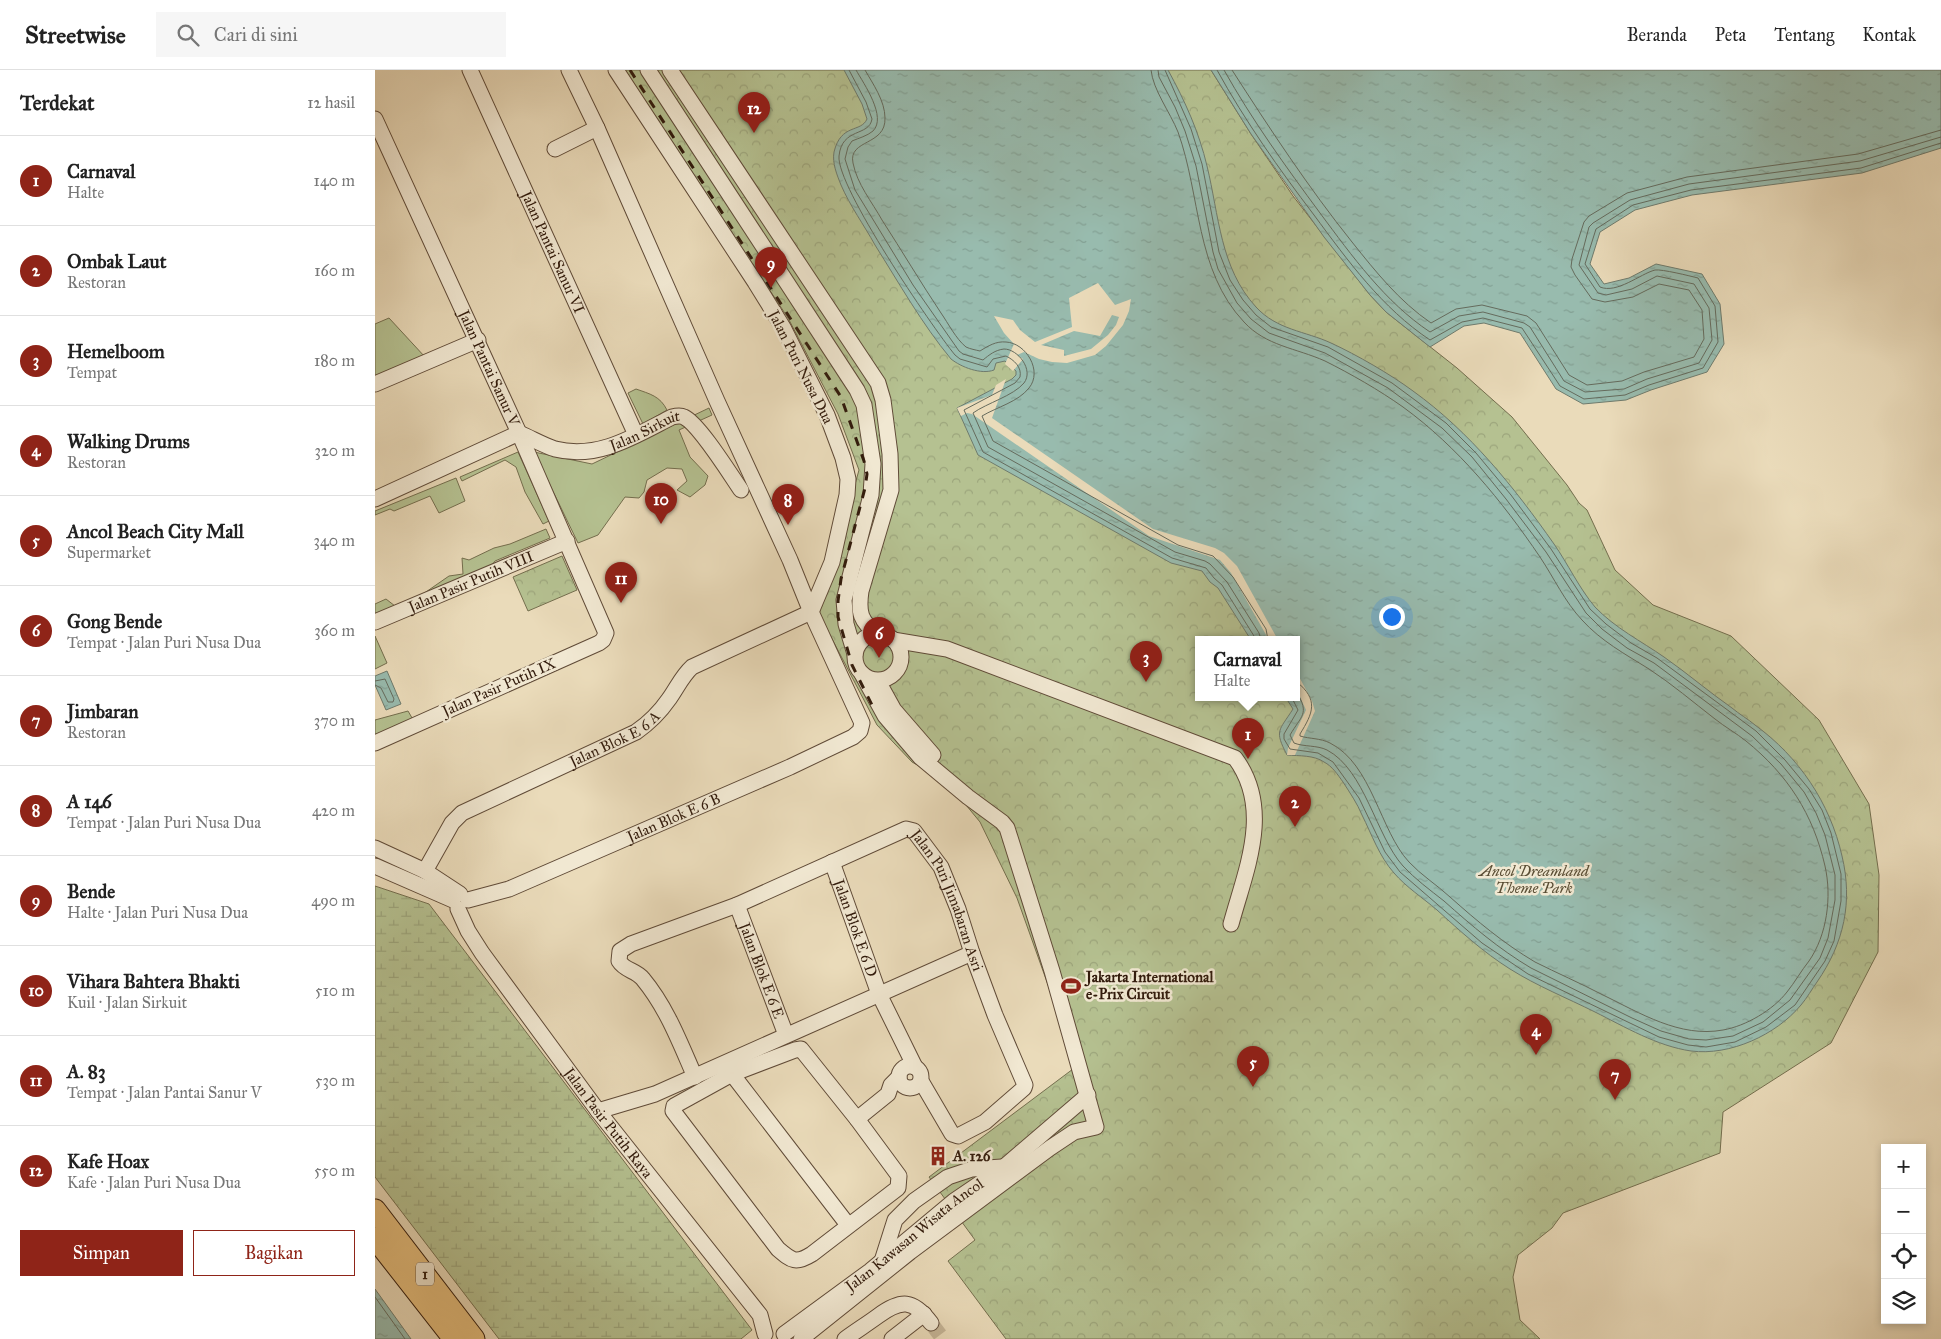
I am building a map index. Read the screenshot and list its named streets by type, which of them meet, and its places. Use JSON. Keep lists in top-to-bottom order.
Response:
{
  "streets": {
    "highway": ["1"],
    "street": [
      "Jalan Pantai Sanur VI",
      "Jalan Puri Nusa Dua",
      "Jalan Pantai Sanur V",
      "Jalan Sirkuit",
      "Jalan Pasir Putih VIII",
      "Jalan Pasir Putih IX",
      "Jalan Blok E 6 A",
      "Jalan Blok E 6 B",
      "Jalan Puri Jimabaran Asri",
      "Jalan Blok E 6 D",
      "Jalan Blok E 6 E",
      "Jalan Pasir Putih Raya",
      "Jalan Kawasan Wisata Ancol"
    ]
  },
  "crossings": [
    ["Jalan Pantai Sanur VI", "Jalan Sirkuit"],
    ["Jalan Puri Nusa Dua", "Jalan Blok E 6 A"],
    ["Jalan Puri Nusa Dua", "Jalan Blok E 6 B"],
    ["Jalan Pantai Sanur V", "Jalan Sirkuit"],
    ["Jalan Pantai Sanur V", "Jalan Pasir Putih VIII"],
    ["Jalan Pantai Sanur V", "Jalan Pasir Putih IX"],
    ["Jalan Blok E 6 A", "Jalan Blok E 6 B"],
    ["Jalan Blok E 6 B", "Jalan Pasir Putih Raya"],
    ["Jalan Puri Jimabaran Asri", "Jalan Blok E 6 D"],
    ["Jalan Puri Jimabaran Asri", "Jalan Blok E 6 E"]
  ],
  "parks": ["Ancol Dreamland Theme Park"],
  "places": {
    "sports": ["Jakarta International e-Prix Circuit"],
    "building": ["A. 126"]
  },
  "page": {
    "header": "Streetwise",
    "search": "Cari di sini",
    "nav": [
      "Beranda",
      "Peta",
      "Tentang",
      "Kontak"
    ],
    "heading": ["Terdekat", "12 hasil"],
    "pins": [
      "12",
      "9",
      "10",
      "8",
      "11",
      "6",
      "3",
      "1",
      "2",
      "4",
      "5",
      "7"
    ],
    "list": [
      {
        "mark": "1",
        "name": "Carnaval",
        "note": "Halte",
        "value": "140 m"
      },
      {
        "mark": "2",
        "name": "Ombak Laut",
        "note": "Restoran",
        "value": "160 m"
      },
      {
        "mark": "3",
        "name": "Hemelboom",
        "note": "Tempat",
        "value": "180 m"
      },
      {
        "mark": "4",
        "name": "Walking Drums",
        "note": "Restoran",
        "value": "320 m"
      },
      {
        "mark": "5",
        "name": "Ancol Beach City Mall",
        "note": "Supermarket",
        "value": "340 m"
      },
      {
        "mark": "6",
        "name": "Gong Bende",
        "note": "Tempat · Jalan Puri Nusa Dua",
        "value": "360 m"
      },
      {
        "mark": "7",
        "name": "Jimbaran",
        "note": "Restoran",
        "value": "370 m"
      },
      {
        "mark": "8",
        "name": "A 146",
        "note": "Tempat · Jalan Puri Nusa Dua",
        "value": "420 m"
      },
      {
        "mark": "9",
        "name": "Bende",
        "note": "Halte · Jalan Puri Nusa Dua",
        "value": "490 m"
      },
      {
        "mark": "10",
        "name": "Vihara Bahtera Bhakti",
        "note": "Kuil · Jalan Sirkuit",
        "value": "510 m"
      },
      {
        "mark": "11",
        "name": "A. 83",
        "note": "Tempat · Jalan Pantai Sanur V",
        "value": "530 m"
      },
      {
        "mark": "12",
        "name": "Kafe Hoax",
        "note": "Kafe · Jalan Puri Nusa Dua",
        "value": "550 m"
      }
    ],
    "popup": ["Carnaval", "Halte"],
    "map_buttons": ["+", "−"],
    "buttons": ["Simpan", "Bagikan"]
  }
}
